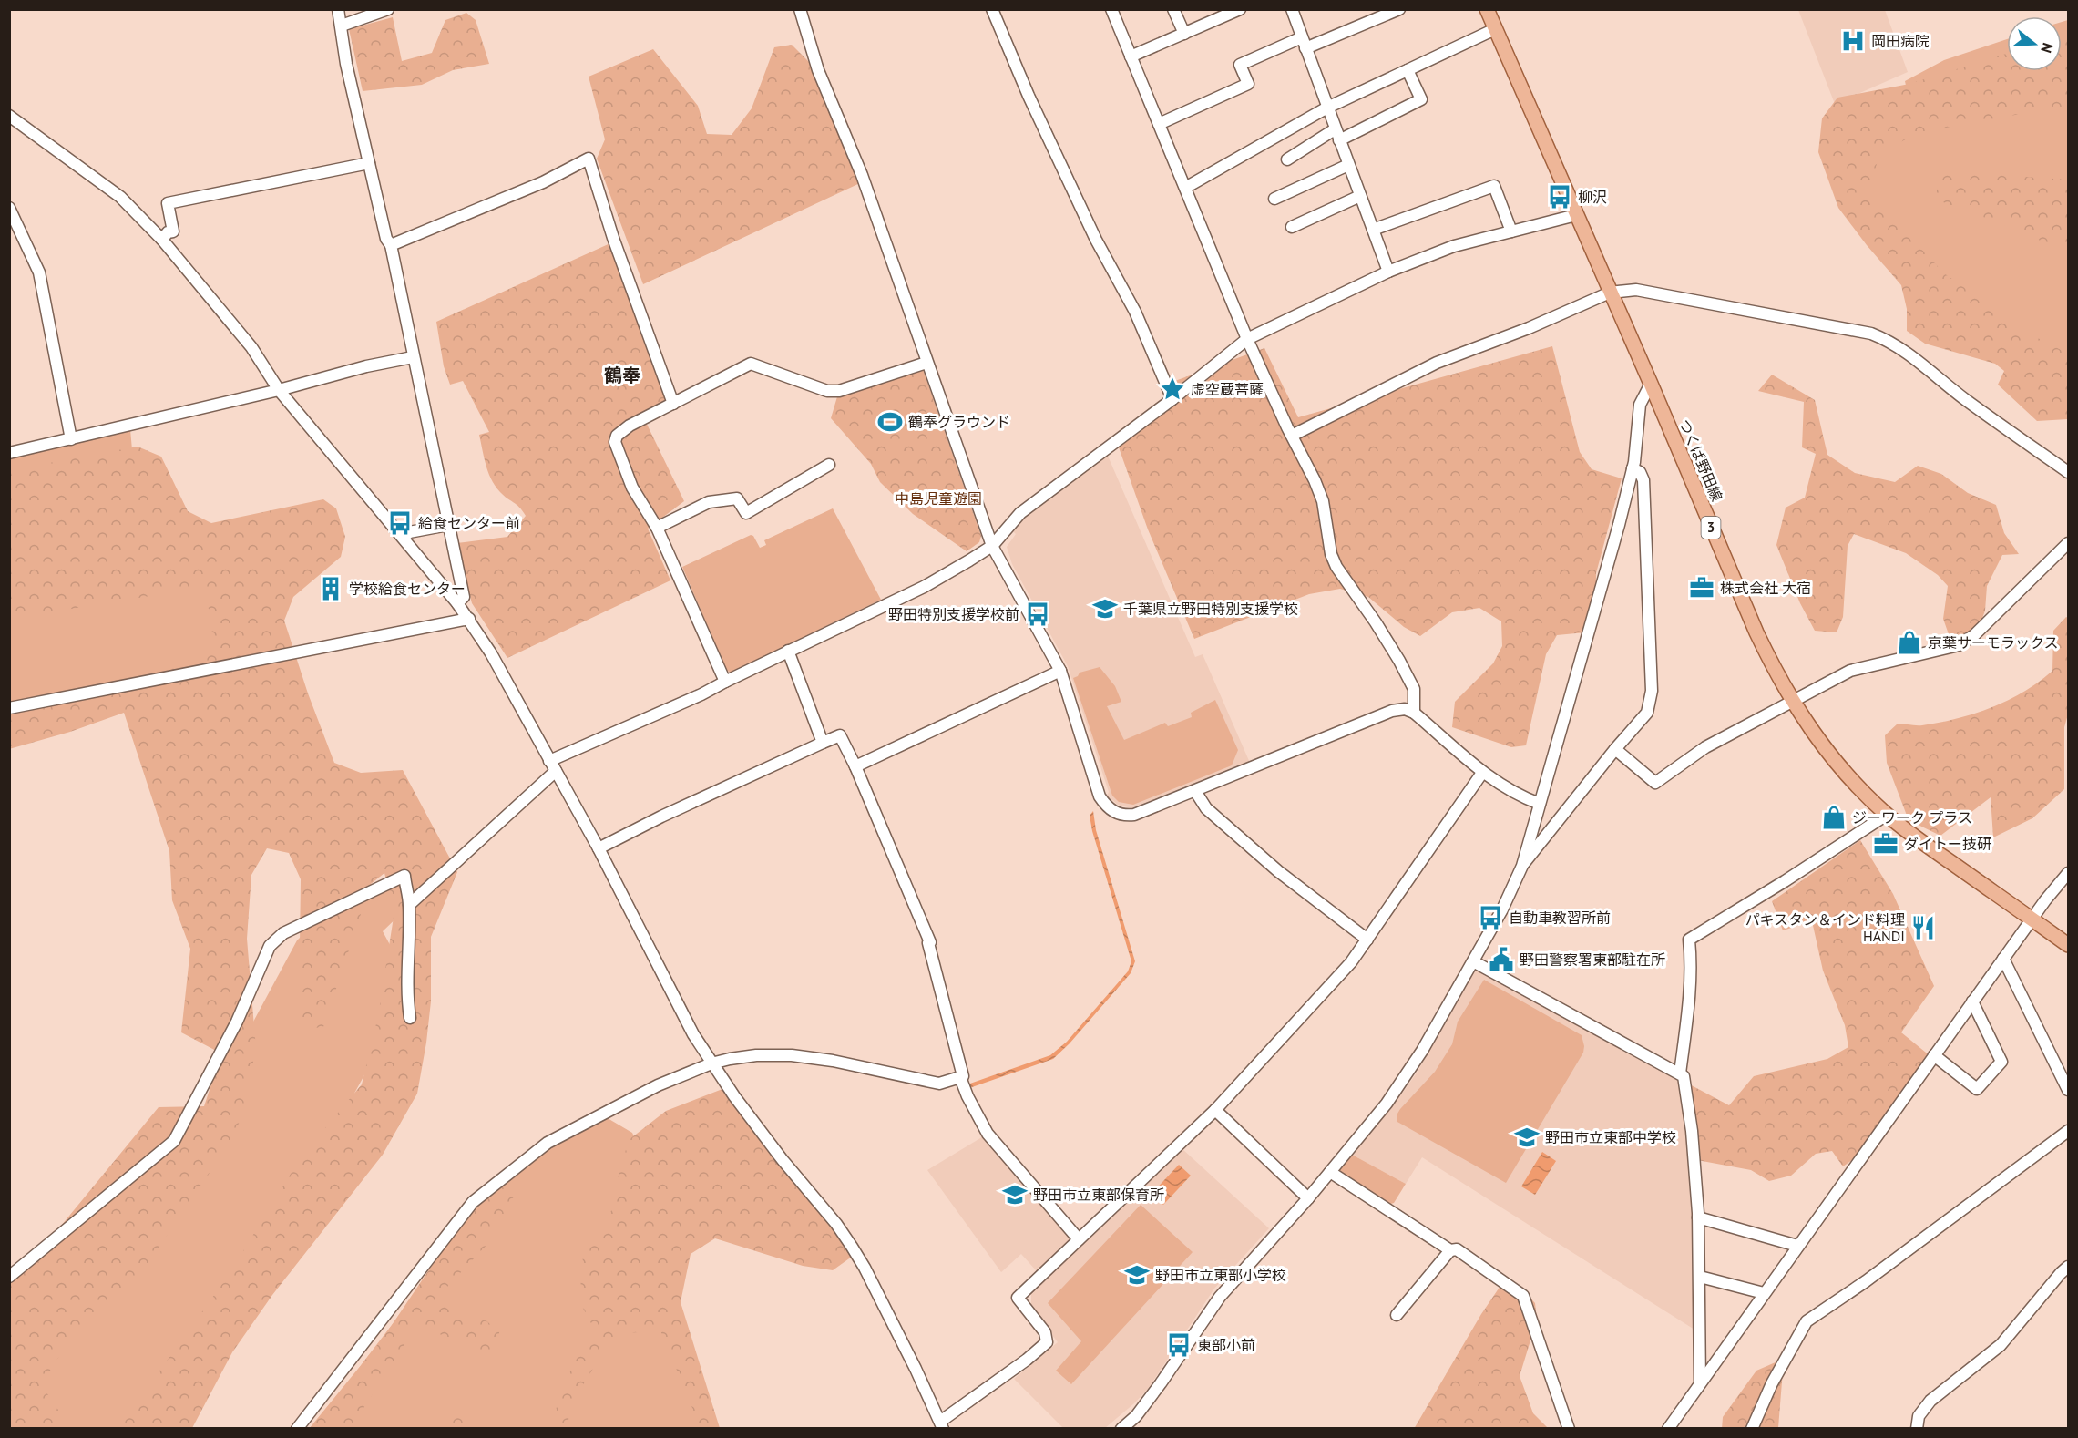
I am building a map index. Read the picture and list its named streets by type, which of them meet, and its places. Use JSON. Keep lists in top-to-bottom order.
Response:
{
  "streets": {
    "main road": ["つくば野田線", "3"]
  },
  "districts": ["鶴奉"],
  "parks": ["中島児童遊園"],
  "places": {
    "hospital": ["岡田病院"],
    "bus stop": [
      "柳沢",
      "給食センター前",
      "野田特別支援学校前",
      "自動車教習所前",
      "東部小前"
    ],
    "place": ["虚空蔵菩薩"],
    "sports": ["鶴奉グラウンド"],
    "office": ["株式会社 大宿", "ダイトー技研"],
    "building": ["学校給食センター"],
    "school or university": [
      "千葉県立野田特別支援学校",
      "野田市立東部中学校",
      "野田市立東部保育所",
      "野田市立東部小学校"
    ],
    "shop": ["京葉サーモラックス", "ジーワーク プラス"],
    "restaurant": ["パキスタン＆インド料理 HANDI"],
    "public building": ["野田警察署東部駐在所"]
  },
  "north": "right"
}
